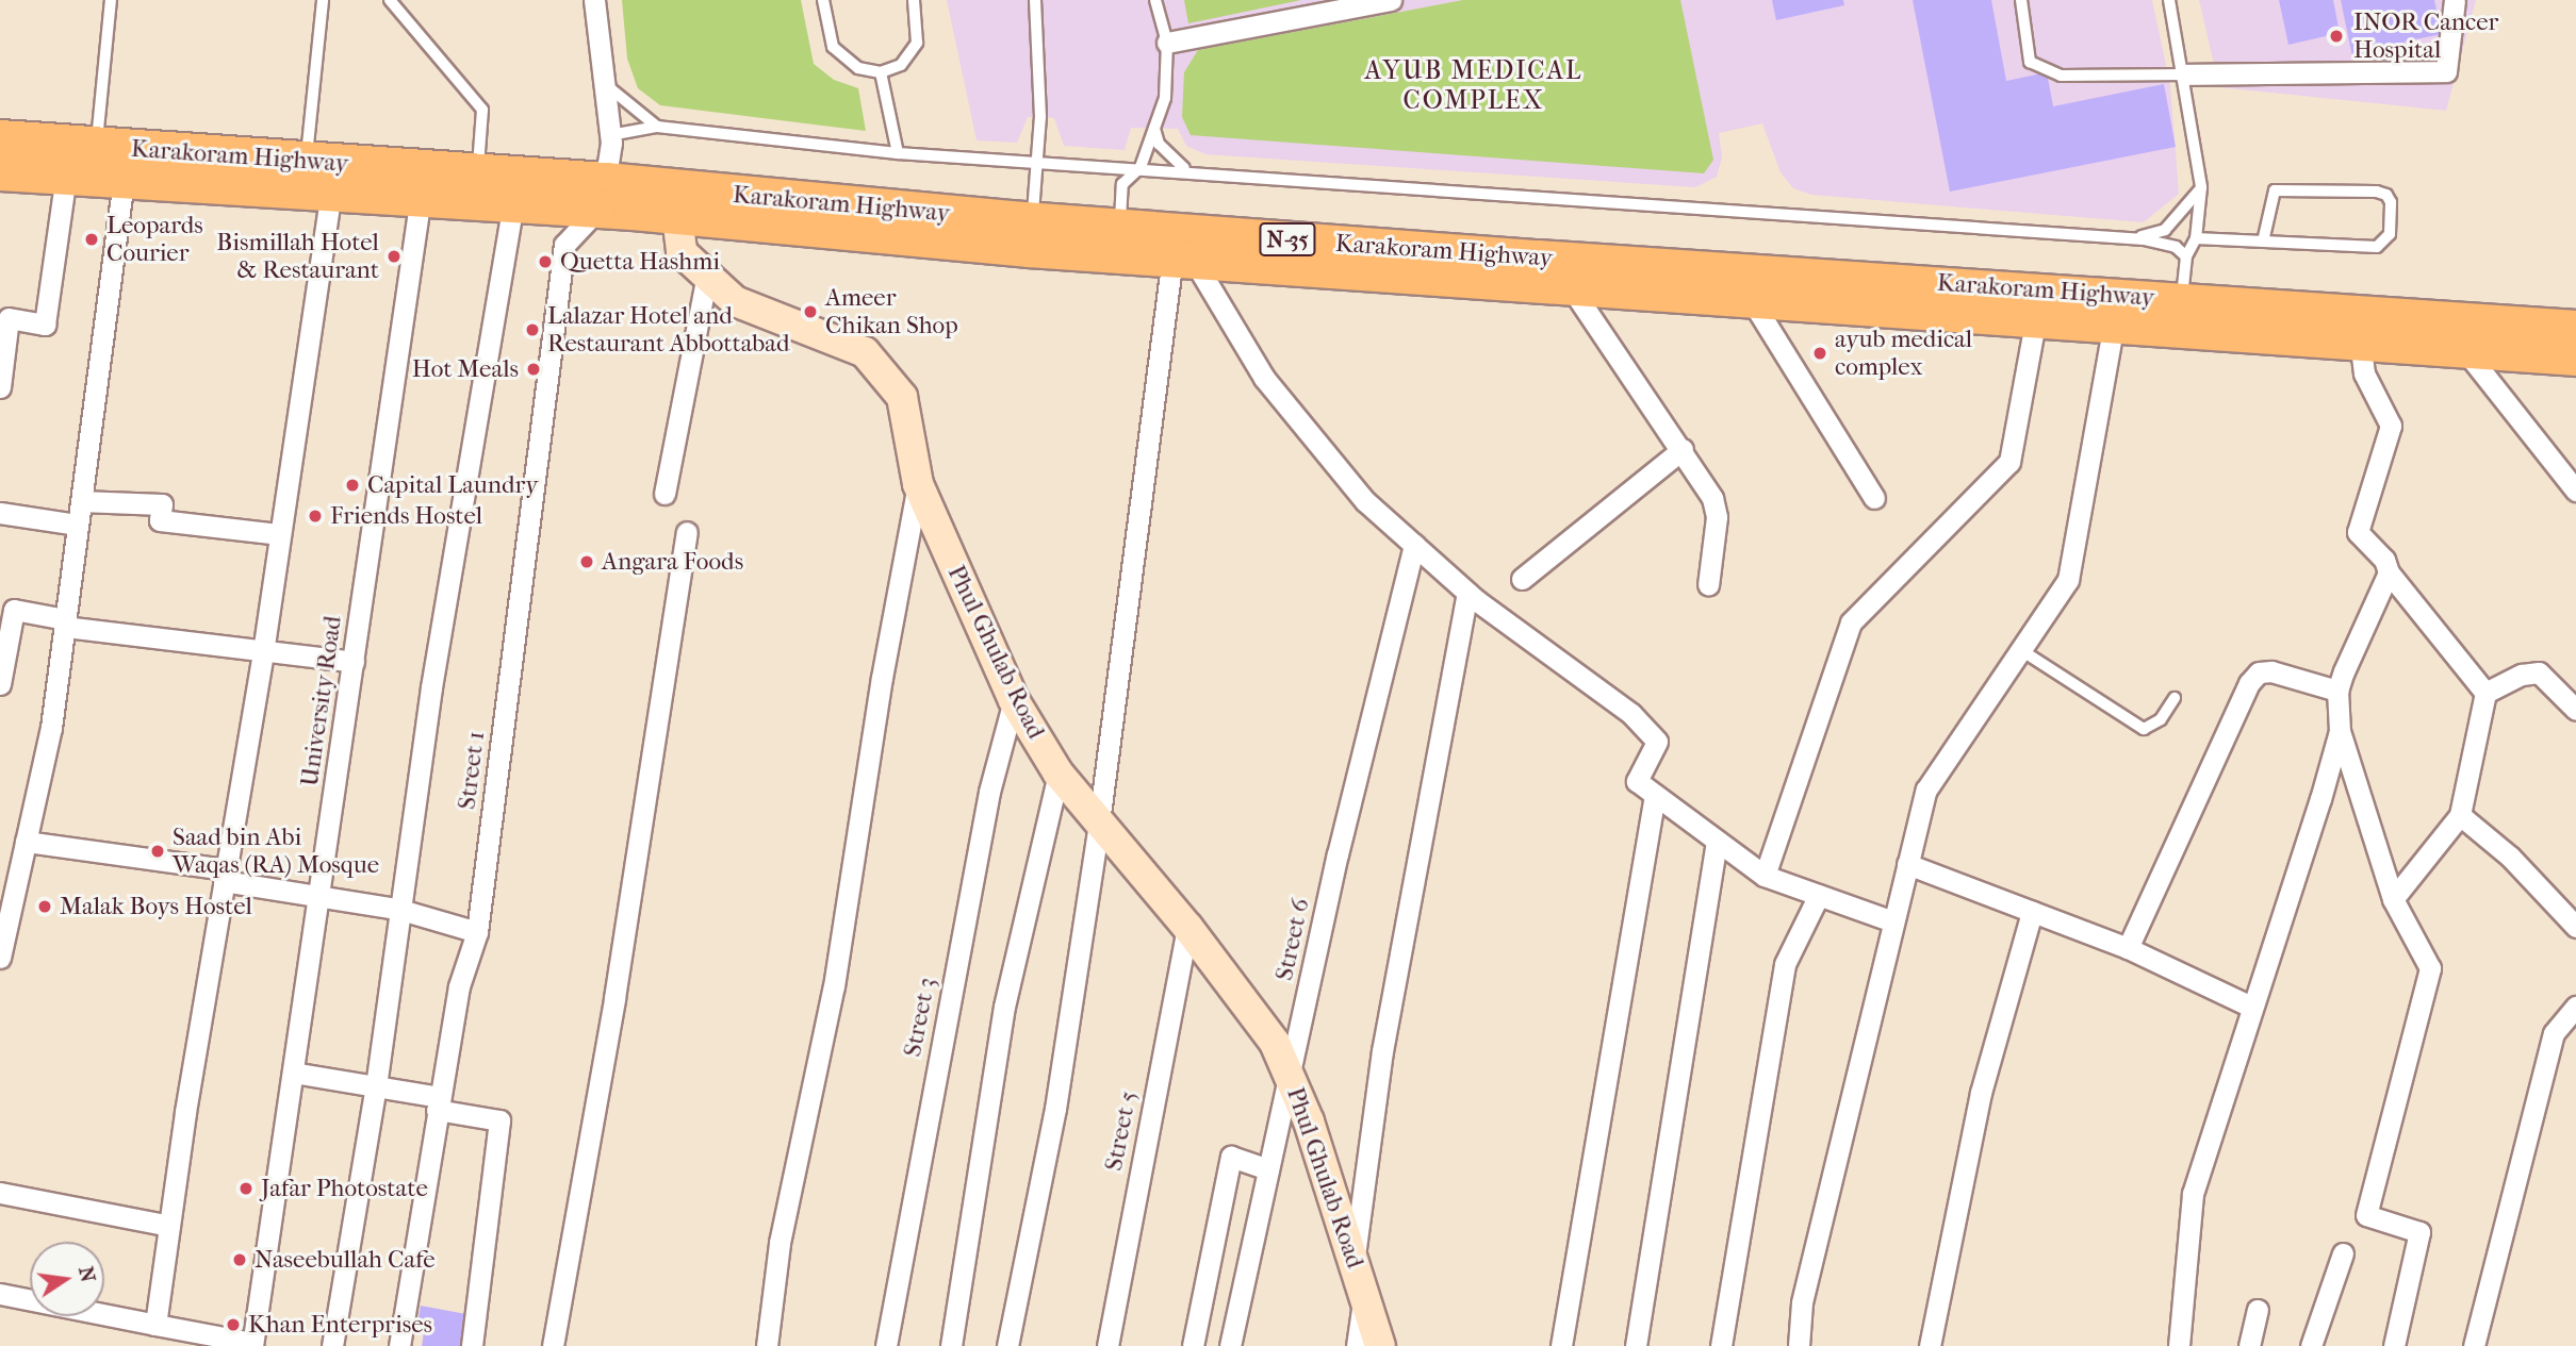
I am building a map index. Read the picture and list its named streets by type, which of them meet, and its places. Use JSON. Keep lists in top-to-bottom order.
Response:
{
  "streets": {
    "highway": ["Karakoram Highway", "N-35"],
    "street": [
      "Phul Ghulab Road",
      "University Road",
      "Street 1",
      "Street 6",
      "Street 3",
      "Street 5"
    ]
  },
  "crossings": [
    ["Karakoram Highway", "Phul Ghulab Road"],
    ["Karakoram Highway", "University Road"],
    ["Karakoram Highway", "Street 1"],
    ["Phul Ghulab Road", "Street 6"],
    ["Phul Ghulab Road", "Street 3"],
    ["Phul Ghulab Road", "Street 5"]
  ],
  "districts": ["AYUB MEDICAL COMPLEX"],
  "places": [
    "INOR Cancer Hospital",
    "Leopards Courier",
    "Bismillah Hotel & Restaurant",
    "Quetta Hashmi",
    "Ameer Chikan Shop",
    "Lalazar Hotel and Restaurant Abbottabad",
    "ayub medical complex",
    "Hot Meals",
    "Capital Laundry",
    "Friends Hostel",
    "Angara Foods",
    "Saad bin Abi Waqas (RA) Mosque",
    "Malak Boys Hostel",
    "Jafar Photostate",
    "Naseebullah Cafe",
    "Khan Enterprises"
  ],
  "north": "right"
}
